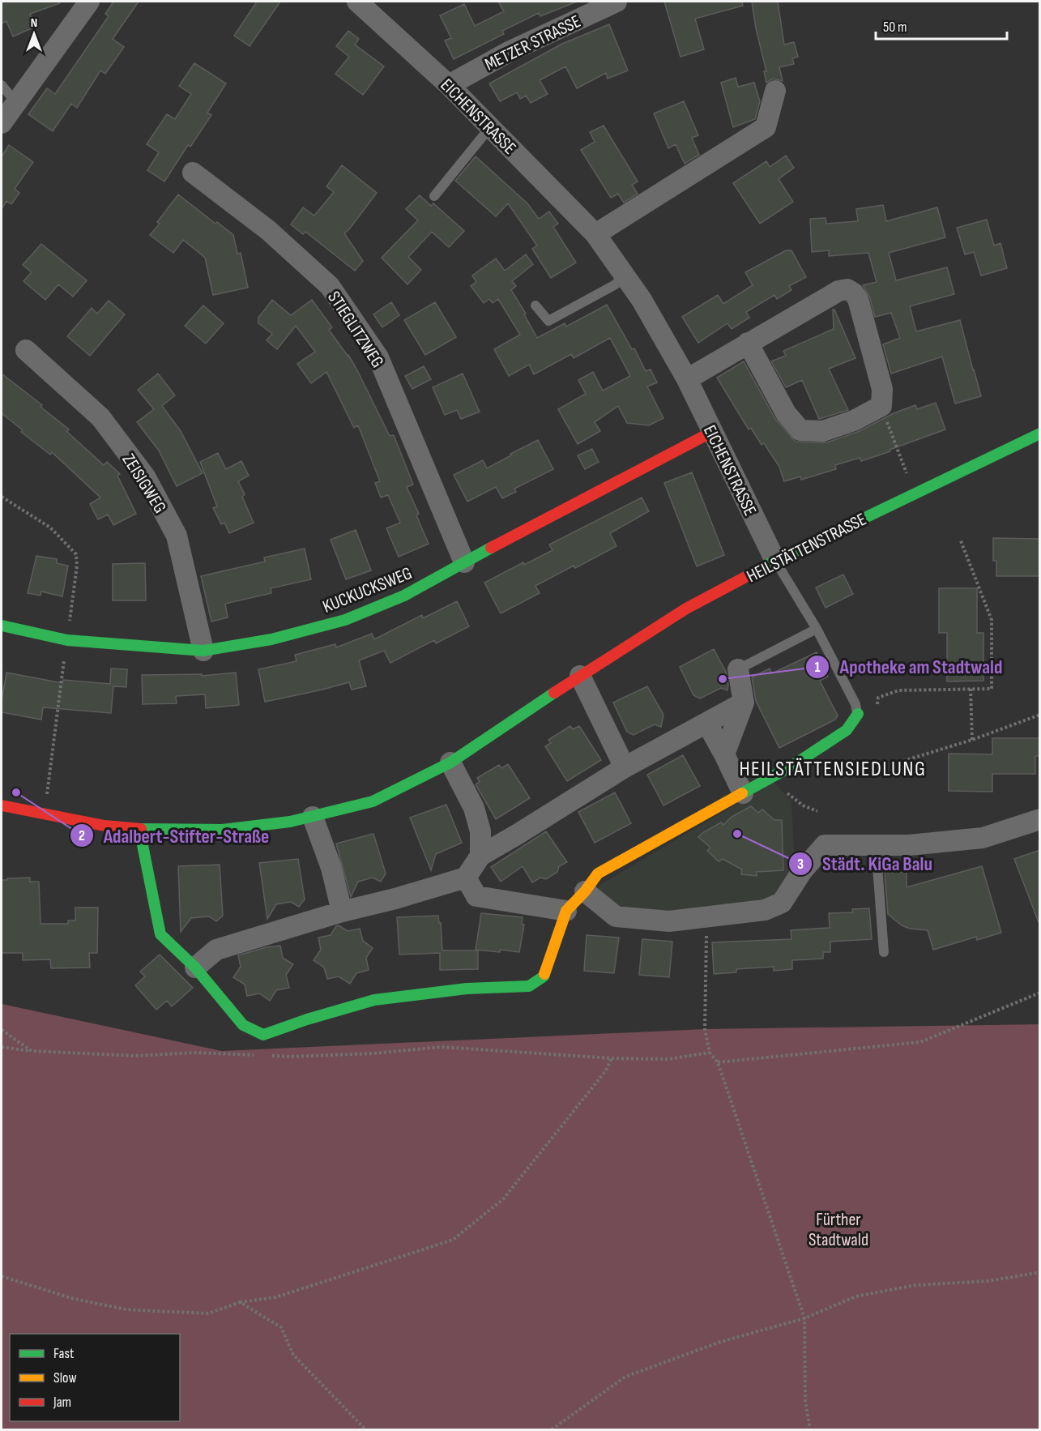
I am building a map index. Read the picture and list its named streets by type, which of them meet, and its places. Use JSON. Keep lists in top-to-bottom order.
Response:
{
  "streets": {
    "street": [
      "METZER STRASSE",
      "EICHENSTRASSE",
      "STIEGLITZWEG",
      "ZEISIGWEG",
      "HEILSTÄTTENSTRASSE",
      "KUCKUCKSWEG"
    ]
  },
  "crossings": [
    ["METZER STRASSE", "EICHENSTRASSE"],
    ["EICHENSTRASSE", "HEILSTÄTTENSTRASSE"],
    ["EICHENSTRASSE", "KUCKUCKSWEG"],
    ["STIEGLITZWEG", "KUCKUCKSWEG"],
    ["ZEISIGWEG", "KUCKUCKSWEG"]
  ],
  "districts": ["HEILSTÄTTENSIEDLUNG"],
  "parks": ["Fürther Stadtwald"],
  "places": ["Apotheke am Stadtwald", "Adalbert-Stifter-Straße", "Städt. KiGa Balu"],
  "legend": ["Fast", "Slow", "Jam"],
  "scale_bar": "50 m",
  "north": "top"
}
